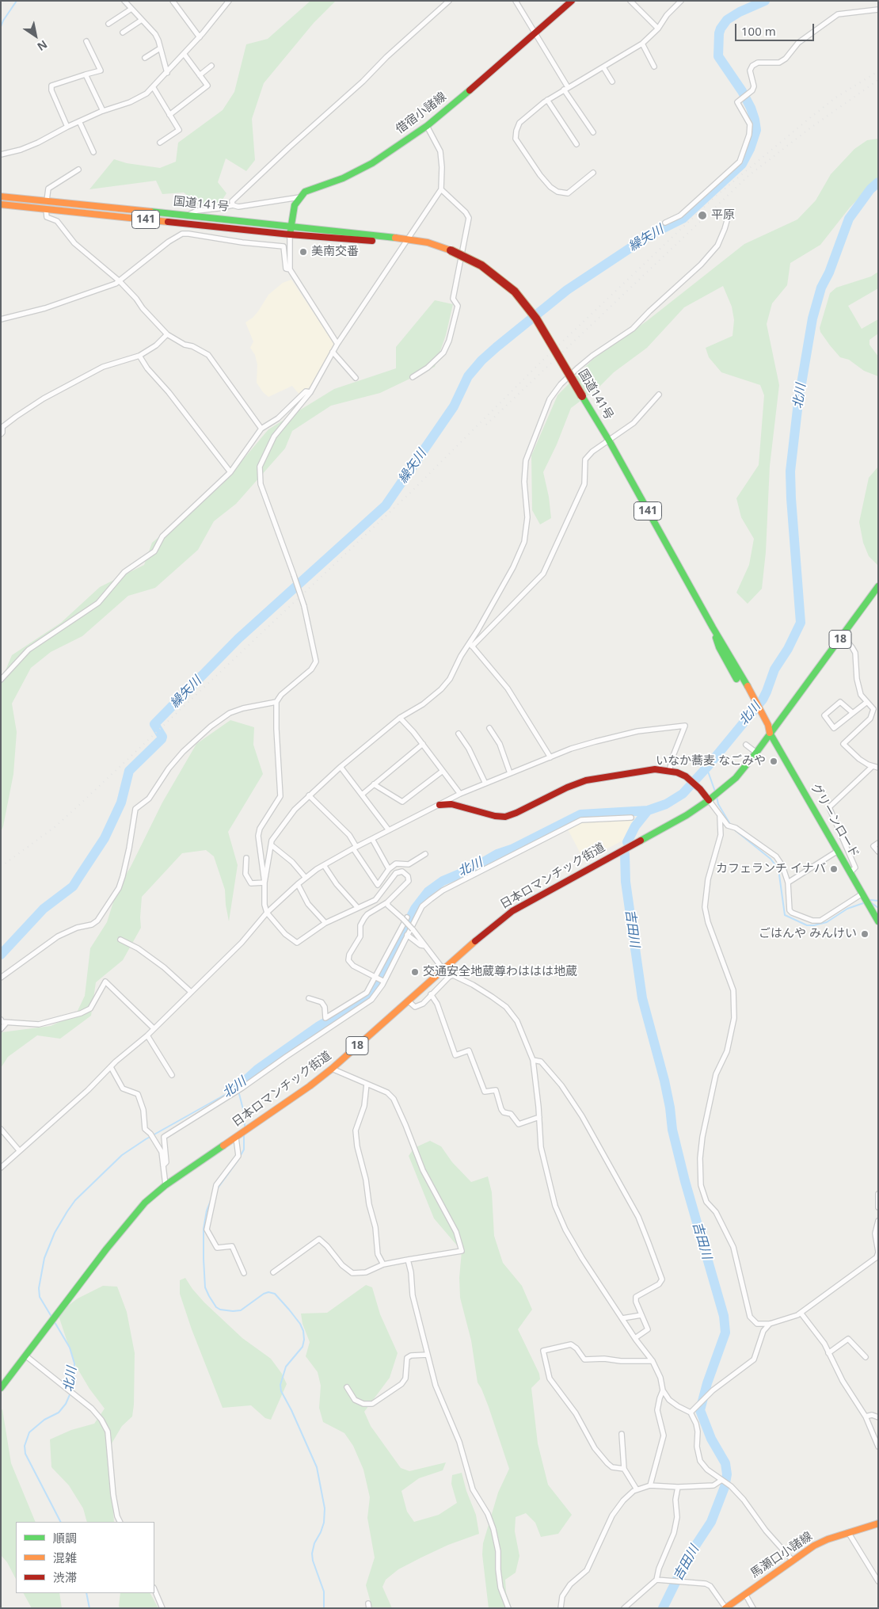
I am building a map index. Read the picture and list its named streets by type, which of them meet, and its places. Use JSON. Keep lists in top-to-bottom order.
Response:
{
  "streets": {
    "main road": [
      "借宿小諸線",
      "国道141号",
      "141",
      "18",
      "グリーンロード",
      "日本ロマンチック街道",
      "馬瀬口小諸線"
    ]
  },
  "crossings": [
    ["国道141号", "グリーンロード"],
    ["国道141号", "日本ロマンチック街道"],
    ["グリーンロード", "日本ロマンチック街道"]
  ],
  "water": ["繰矢川", "北川", "吉田川"],
  "places": [
    "平原",
    "美南交番",
    "いなか蕎麦 なごみや",
    "カフェランチ イナバ",
    "ごはんや みんけい",
    "交通安全地蔵尊わははは地蔵"
  ],
  "legend": ["順調", "混雑", "渋滞"],
  "scale_bar": "100 m",
  "north": "bottom right"
}
